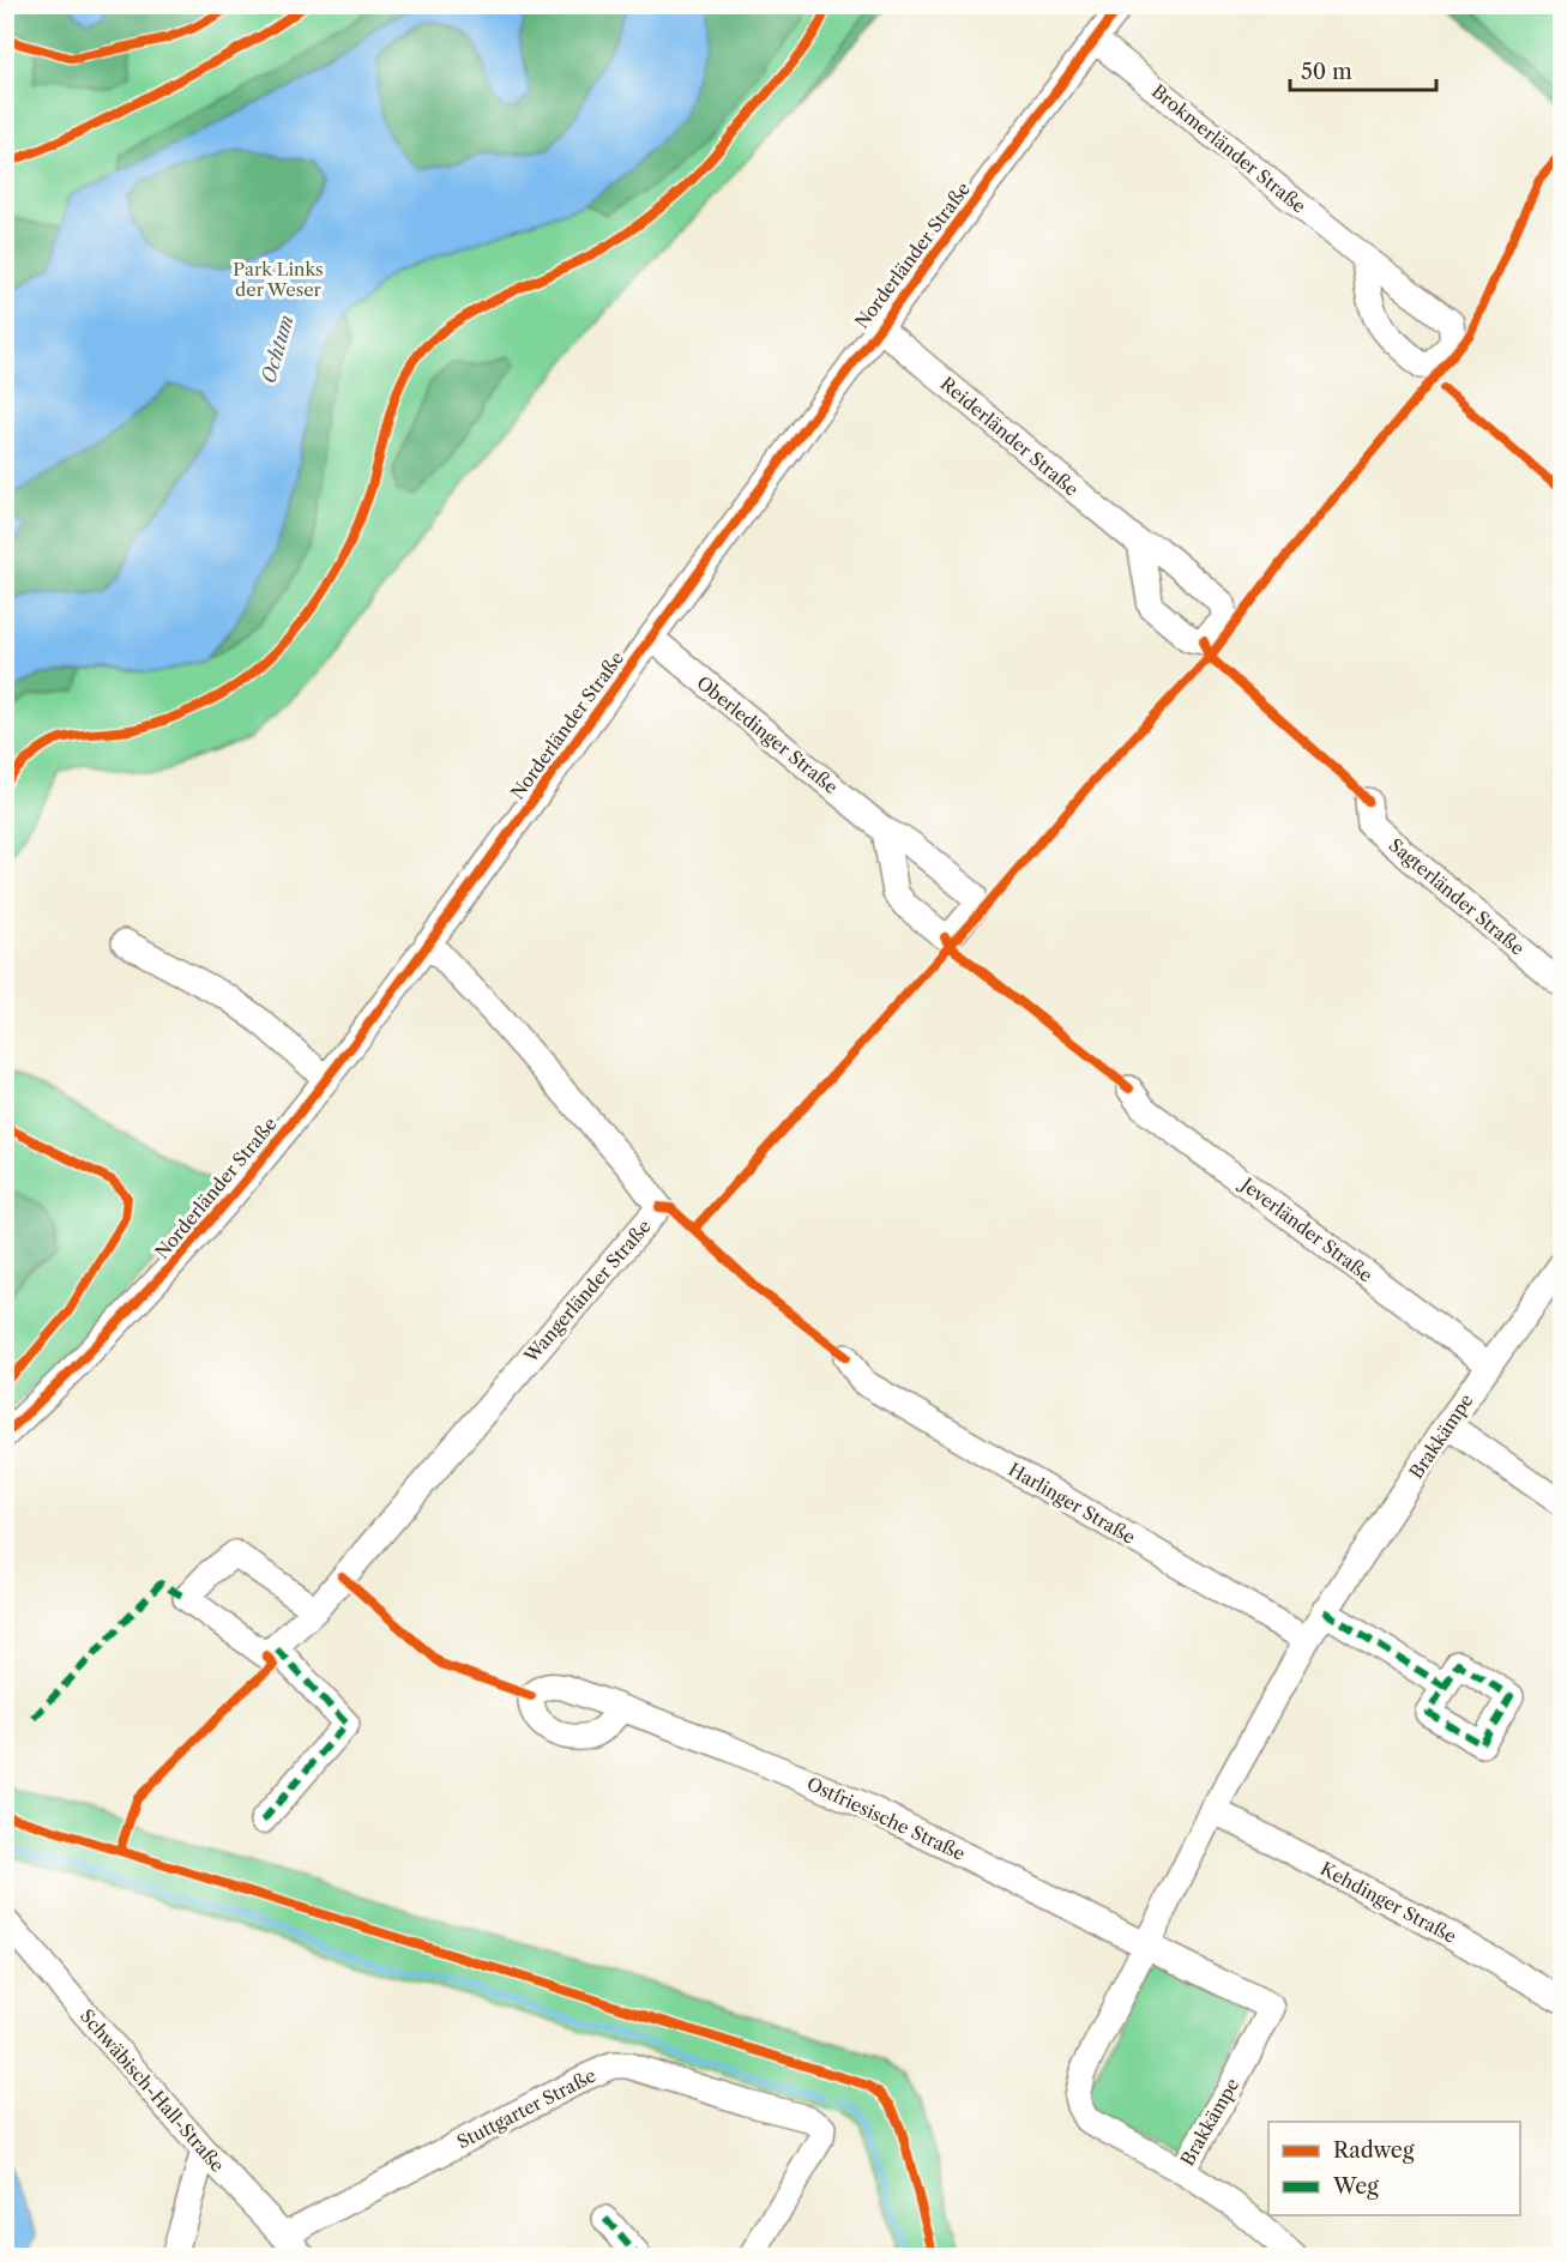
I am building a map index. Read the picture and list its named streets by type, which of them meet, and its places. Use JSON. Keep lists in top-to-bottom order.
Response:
{
  "streets": {
    "street": [
      "Brokmerländer Straße",
      "Norderländer Straße",
      "Reiderländer Straße",
      "Oberledinger Straße",
      "Sagterländer Straße",
      "Jeverländer Straße",
      "Wangerländer Straße",
      "Brakkämpe",
      "Harlinger Straße",
      "Ostfriesische Straße",
      "Kehdinger Straße",
      "Schwäbisch-Hall-Straße",
      "Stuttgarter Straße"
    ]
  },
  "crossings": [
    ["Brokmerländer Straße", "Norderländer Straße"],
    ["Norderländer Straße", "Reiderländer Straße"],
    ["Norderländer Straße", "Oberledinger Straße"],
    ["Norderländer Straße", "Wangerländer Straße"],
    ["Jeverländer Straße", "Brakkämpe"],
    ["Brakkämpe", "Harlinger Straße"],
    ["Brakkämpe", "Ostfriesische Straße"],
    ["Brakkämpe", "Kehdinger Straße"],
    ["Schwäbisch-Hall-Straße", "Stuttgarter Straße"]
  ],
  "water": ["Ochtum"],
  "parks": ["Park Links der Weser"],
  "legend": ["Radweg", "Weg"],
  "scale_bar": "50 m"
}
